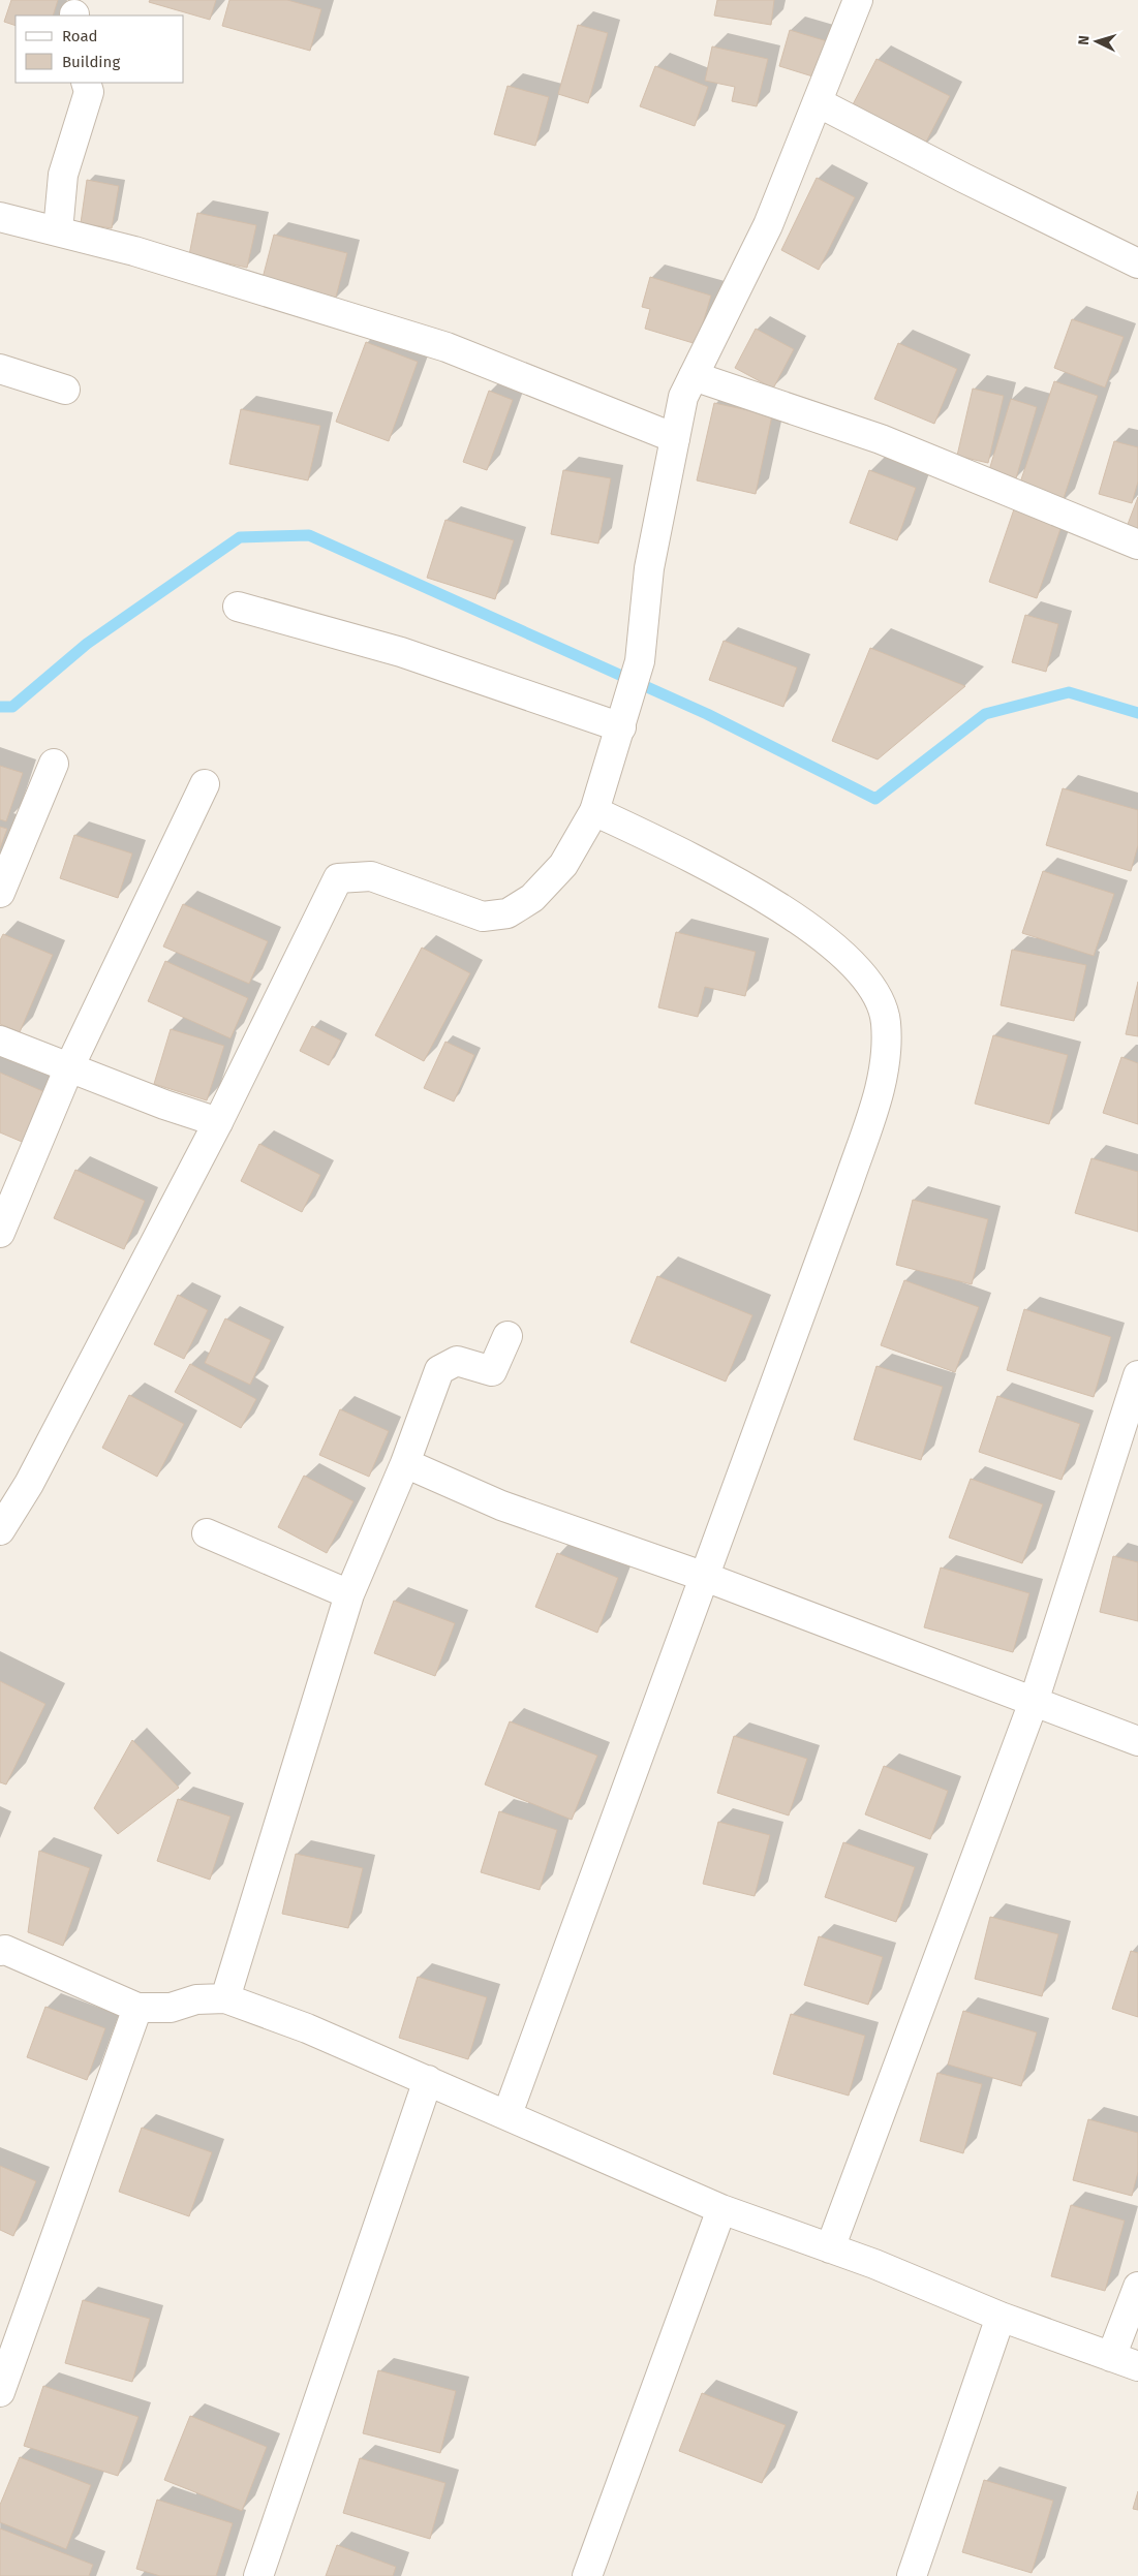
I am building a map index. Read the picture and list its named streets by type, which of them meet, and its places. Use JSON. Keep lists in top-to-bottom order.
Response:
{
  "legend": ["Road", "Building"],
  "north": "left"
}
